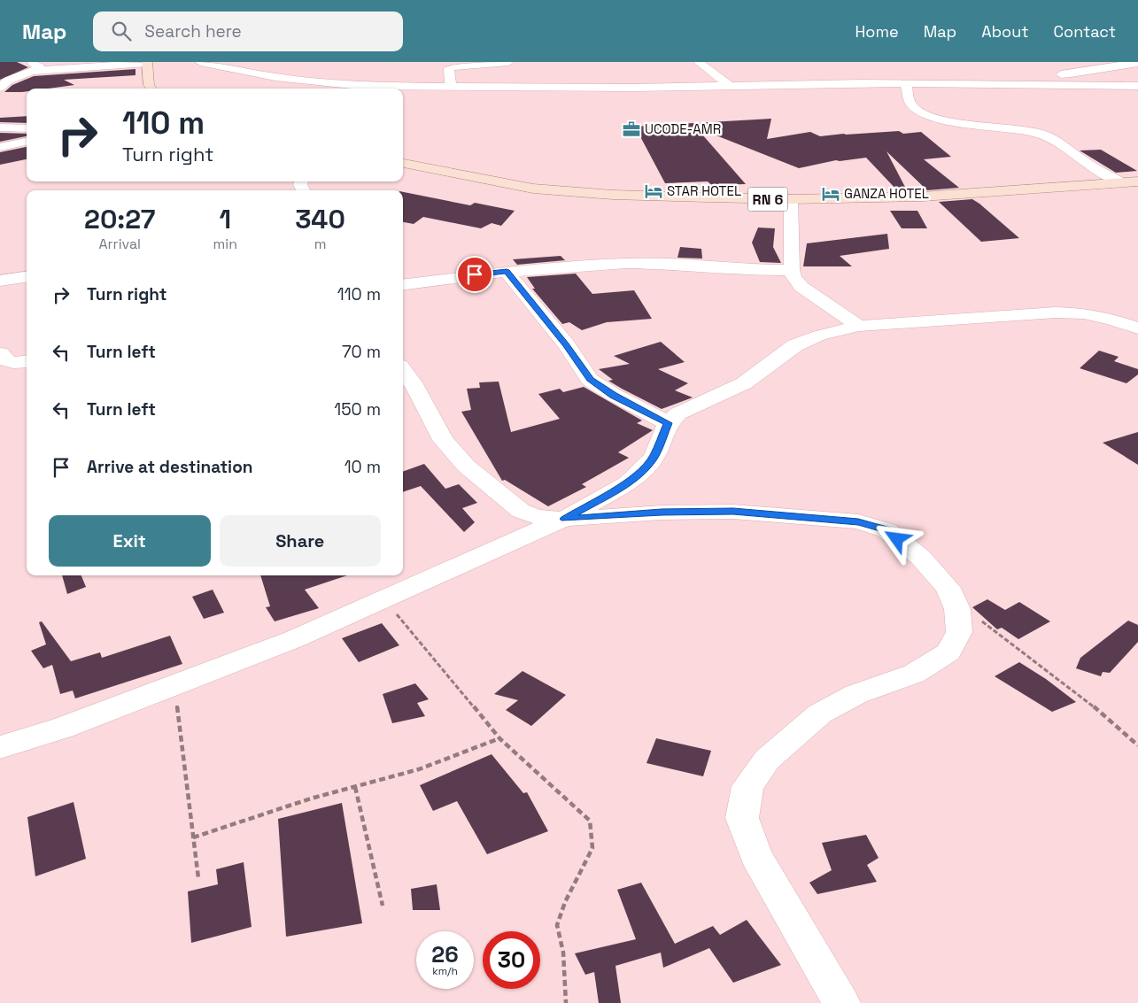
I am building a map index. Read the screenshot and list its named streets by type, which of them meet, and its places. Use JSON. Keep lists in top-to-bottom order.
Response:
{
  "streets": {
    "main road": ["RN 6"]
  },
  "places": {
    "office": ["UCODE-AMR"],
    "hotel": ["STAR HOTEL", "GANZA HOTEL"]
  },
  "page": {
    "header": "Map",
    "search": "Search here",
    "nav": [
      "Home",
      "Map",
      "About",
      "Contact"
    ],
    "turn": ["110 m", "Turn right"],
    "eta": [
      "20:27",
      "Arrival",
      "1",
      "min",
      "340",
      "m"
    ],
    "list": [
      {
        "name": "Turn right",
        "value": "110 m"
      },
      {
        "name": "Turn left",
        "value": "70 m"
      },
      {
        "name": "Turn left",
        "value": "150 m"
      },
      {
        "name": "Arrive at destination",
        "value": "10 m"
      }
    ],
    "buttons": ["Exit", "Share"],
    "speed": "26 km/h",
    "limit": "30"
  }
}
